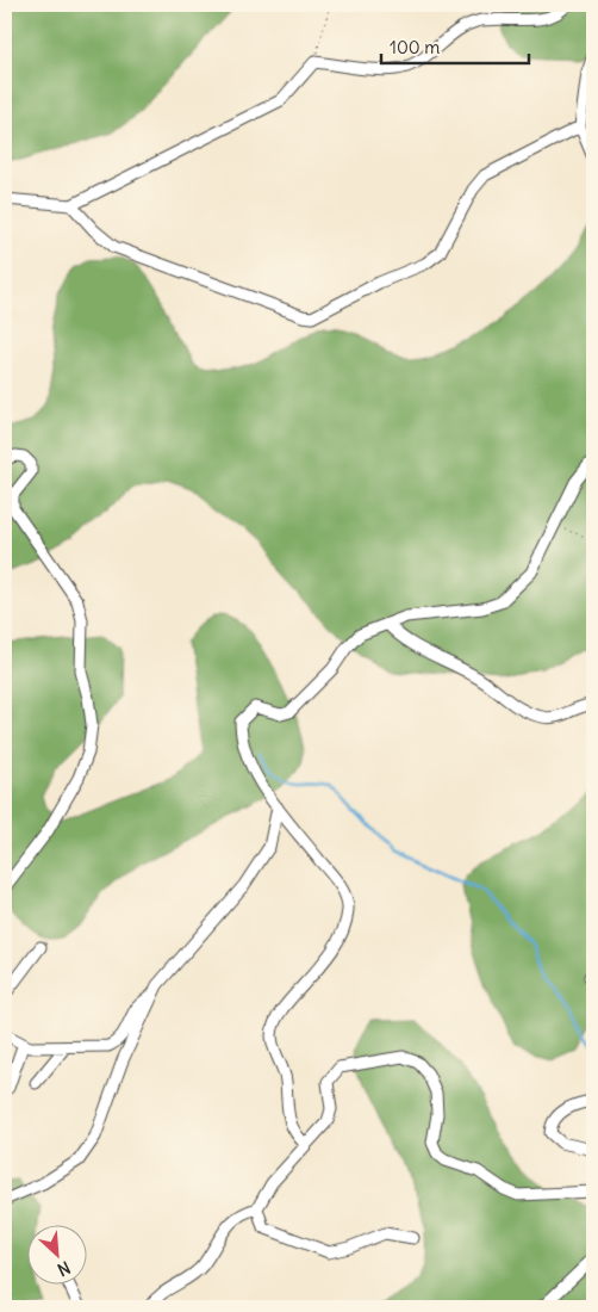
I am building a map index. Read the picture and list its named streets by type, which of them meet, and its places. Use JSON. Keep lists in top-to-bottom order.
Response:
{
  "scale_bar": "100 m",
  "north": "bottom right"
}
